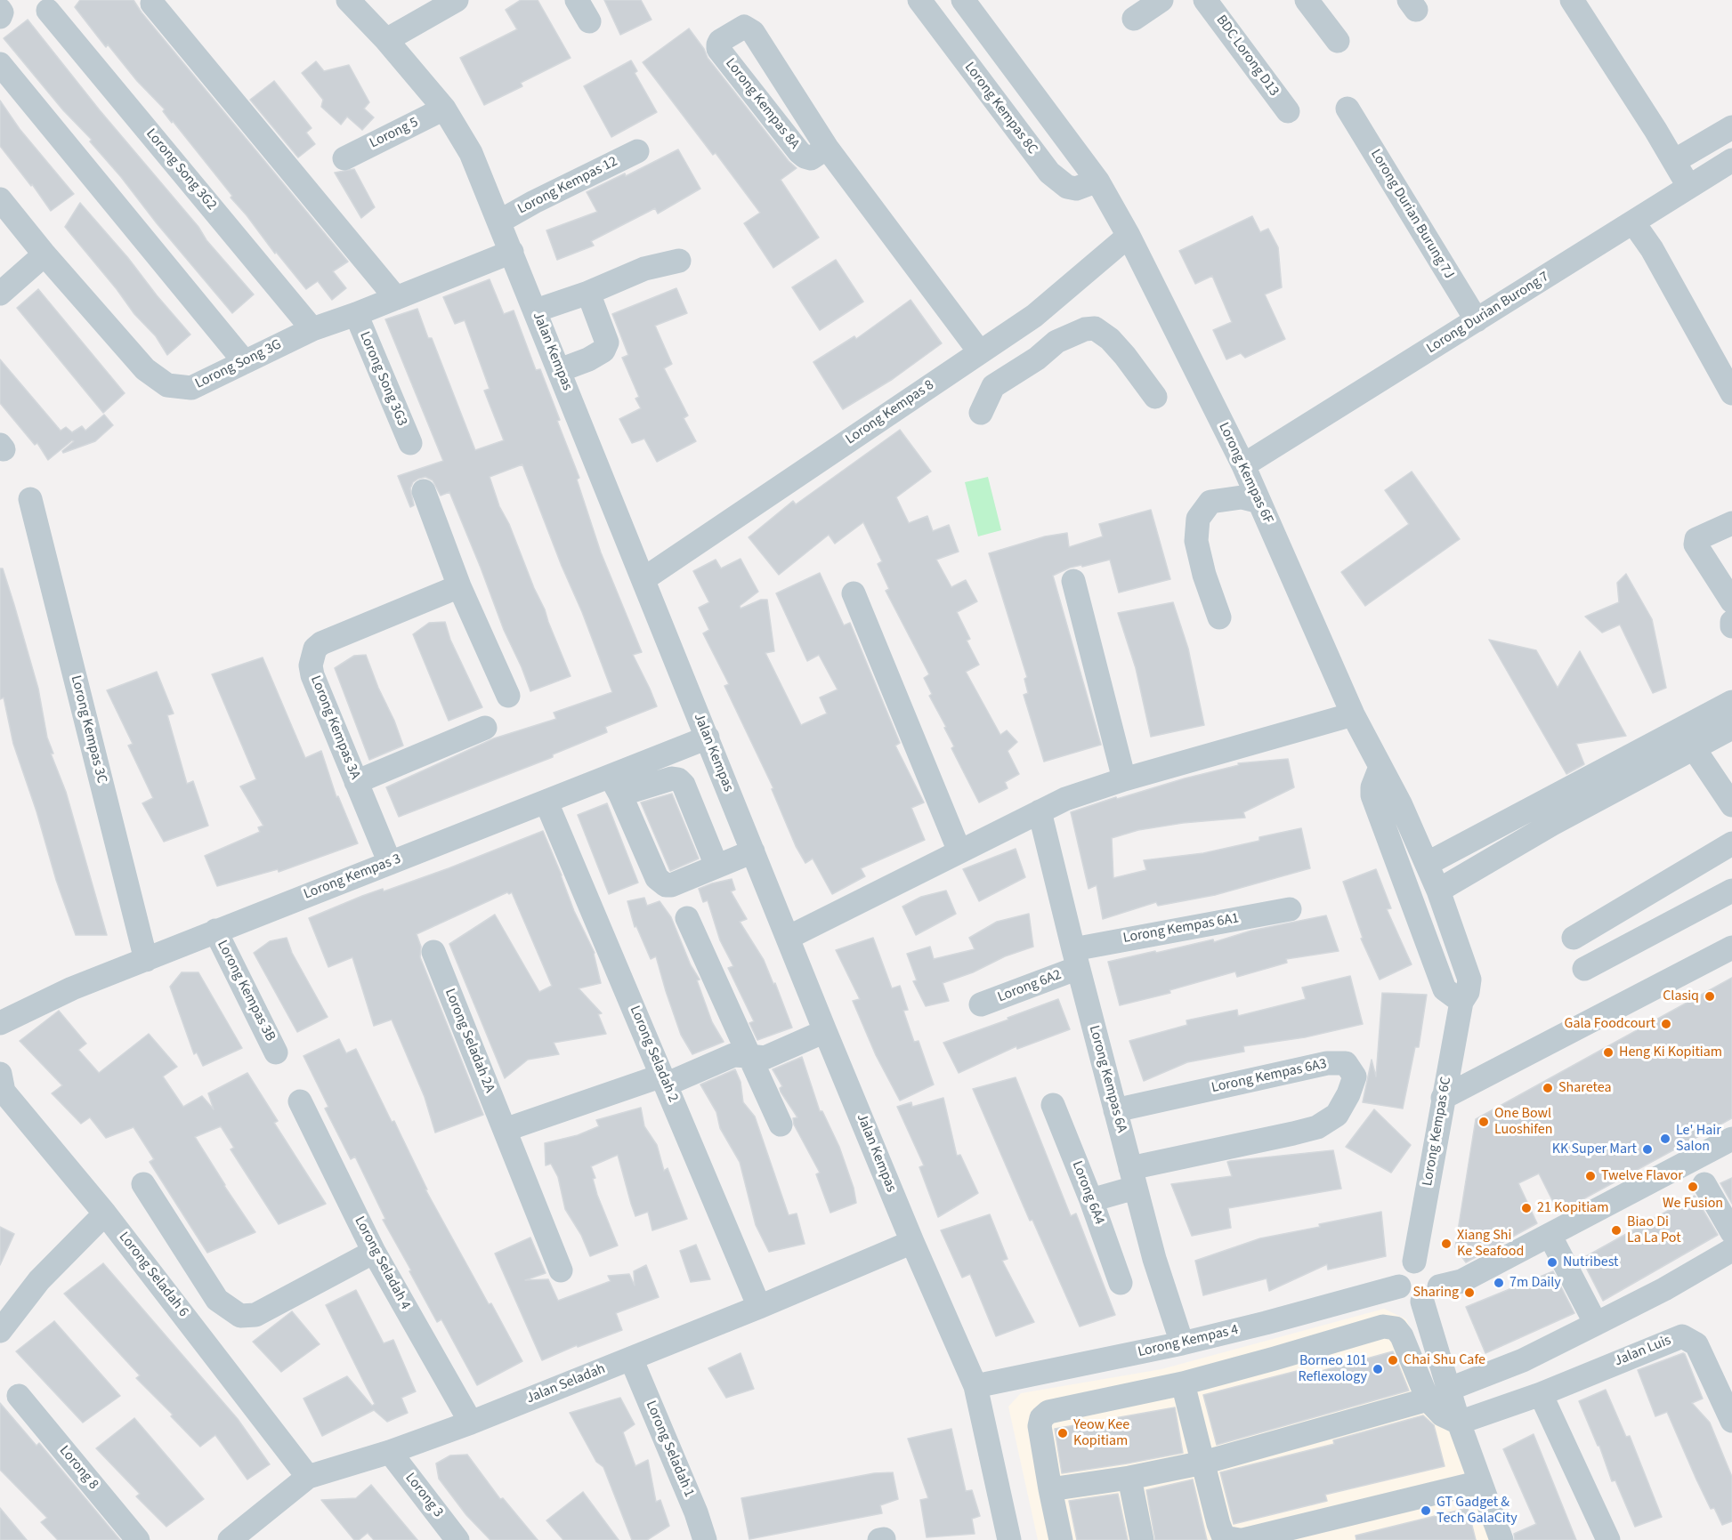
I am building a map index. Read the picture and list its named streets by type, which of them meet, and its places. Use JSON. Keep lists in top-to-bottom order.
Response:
{
  "streets": {
    "street": [
      "BDC Lorong D13",
      "Lorong Kempas 8A",
      "Lorong Kempas 8C",
      "Lorong 5",
      "Lorong Song 3G2",
      "Lorong Kempas 12",
      "Lorong Durian Burung 7J",
      "Lorong Durian Burong 7",
      "Jalan Kempas",
      "Lorong Song 3G",
      "Lorong Song 3G3",
      "Lorong Kempas 8",
      "Lorong Kempas 6F",
      "Lorong Kempas 3A",
      "Lorong Kempas 3C",
      "Lorong Kempas 3",
      "Lorong Kempas 6A1",
      "Lorong 6A2",
      "Lorong Kempas 3B",
      "Lorong Seladah 2A",
      "Lorong Seladah 2",
      "Lorong Kempas 6A3",
      "Lorong Kempas 6A",
      "Lorong Kempas 6C",
      "Lorong 6A4",
      "Lorong Seladah 4",
      "Lorong Seladah 6",
      "Lorong Kempas 4",
      "Jalan Luis",
      "Jalan Seladah",
      "Lorong Seladah 1",
      "Lorong 8",
      "Lorong 3"
    ]
  },
  "crossings": [
    ["Lorong Kempas 8A", "Lorong Kempas 8"],
    ["Lorong 5", "Jalan Kempas"],
    ["Lorong Song 3G2", "Lorong Song 3G"],
    ["Lorong Kempas 12", "Jalan Kempas"],
    ["Lorong Durian Burung 7J", "Lorong Durian Burong 7"],
    ["Lorong Durian Burong 7", "Lorong Kempas 6F"],
    ["Jalan Kempas", "Lorong Song 3G"],
    ["Jalan Kempas", "Lorong Kempas 8"],
    ["Jalan Kempas", "Lorong Kempas 3"],
    ["Jalan Kempas", "Lorong Kempas 4"],
    ["Jalan Kempas", "Jalan Seladah"],
    ["Lorong Song 3G", "Lorong Song 3G3"],
    ["Lorong Kempas 8", "Lorong Kempas 6F"],
    ["Lorong Kempas 6F", "Lorong Kempas 6C"],
    ["Lorong Kempas 3A", "Lorong Kempas 3"],
    ["Lorong Kempas 3C", "Lorong Kempas 3"],
    ["Lorong Kempas 3", "Lorong Kempas 3B"],
    ["Lorong Kempas 3", "Lorong Seladah 2"],
    ["Lorong Kempas 6A1", "Lorong 6A2"],
    ["Lorong Kempas 6A1", "Lorong Kempas 6A"],
    ["Lorong 6A2", "Lorong Kempas 6A"],
    ["Lorong Seladah 2", "Jalan Seladah"],
    ["Lorong Kempas 6A3", "Lorong Kempas 6A"],
    ["Lorong Kempas 6A", "Lorong Kempas 4"],
    ["Lorong Kempas 6C", "Lorong Kempas 4"],
    ["Lorong Seladah 4", "Jalan Seladah"],
    ["Lorong Seladah 6", "Jalan Seladah"],
    ["Jalan Seladah", "Lorong Seladah 1"],
    ["Jalan Seladah", "Lorong 3"]
  ],
  "places": [
    "Clasiq",
    "Gala Foodcourt",
    "Heng Ki Kopitiam",
    "Sharetea",
    "One Bowl Luoshifen",
    "Le' Hair Salon",
    "KK Super Mart",
    "Twelve Flavor",
    "We Fusion",
    "21 Kopitiam",
    "Biao Di La La Pot",
    "Xiang Shi Ke Seafood",
    "Nutribest",
    "7m Daily",
    "Sharing",
    "Chai Shu Cafe",
    "Borneo 101 Reflexology",
    "Yeow Kee Kopitiam",
    "GT Gadget & Tech GalaCity"
  ]
}
